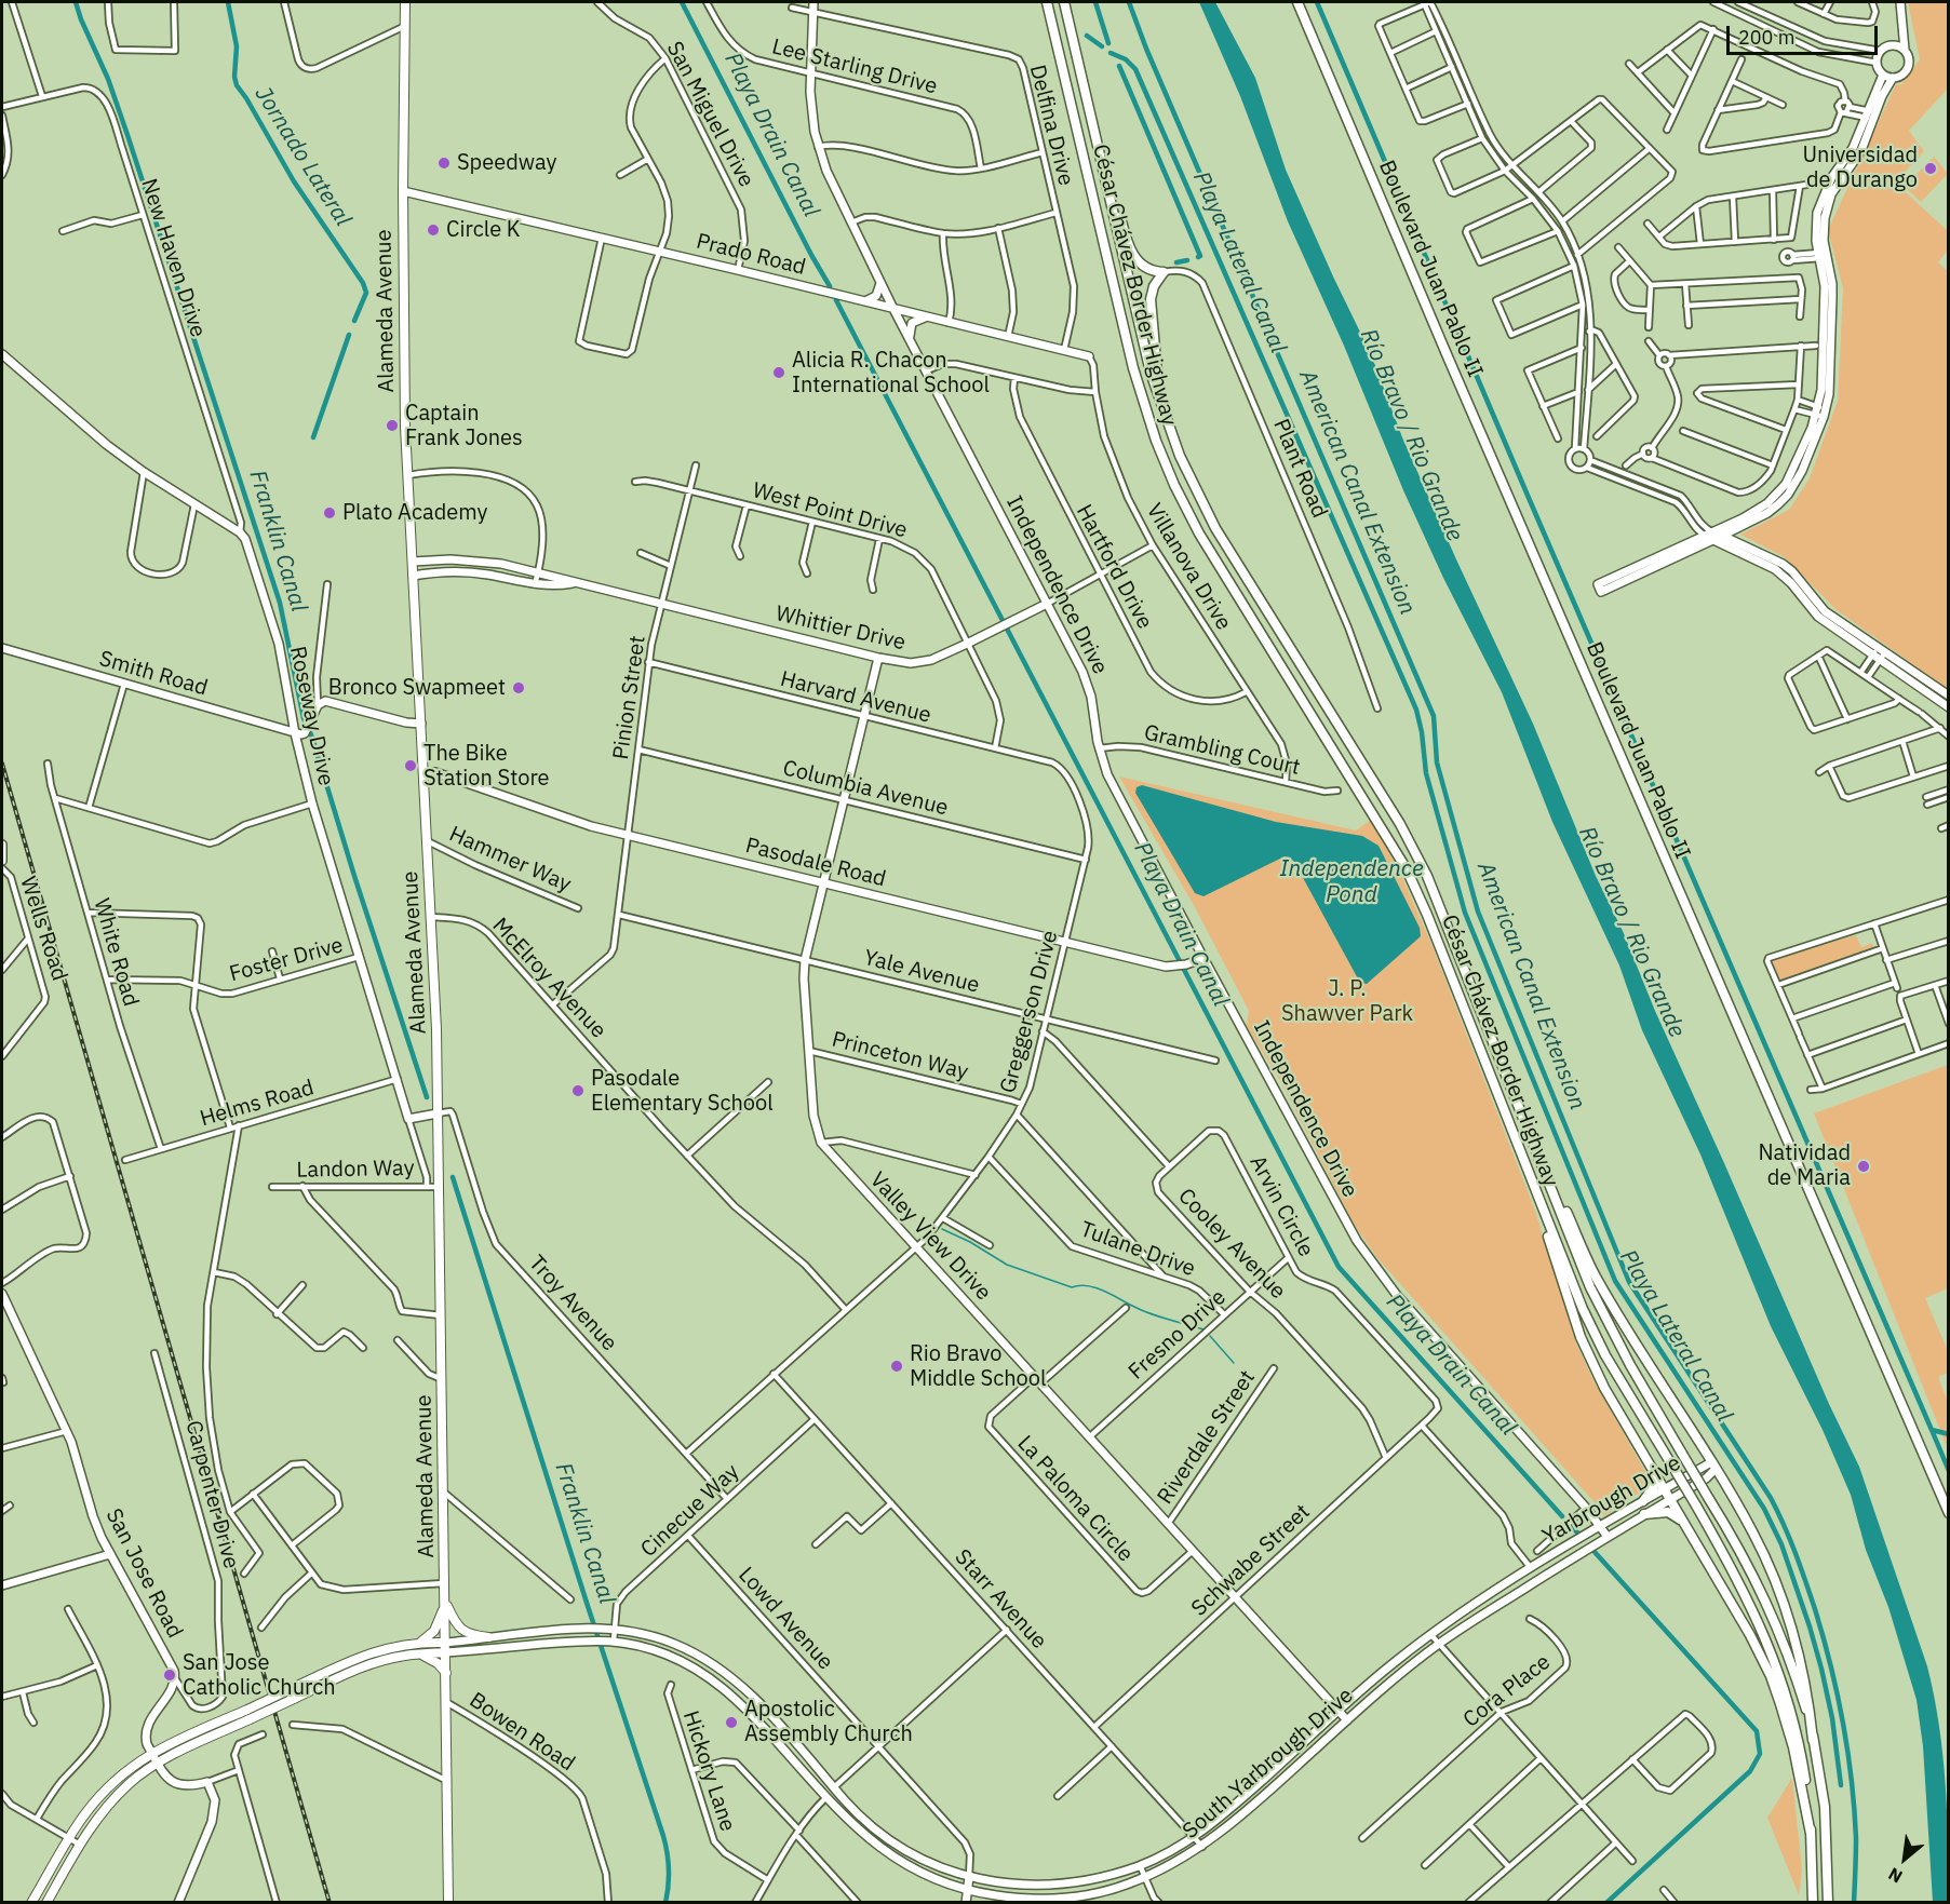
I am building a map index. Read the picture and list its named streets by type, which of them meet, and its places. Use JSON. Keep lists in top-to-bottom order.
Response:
{
  "streets": {
    "highway": ["Boulevard Juan Pablo II", "César Chávez Border Highway"],
    "main road": ["Alameda Avenue"],
    "street": [
      "Lee Starling Drive",
      "San Miguel Drive",
      "Delfina Drive",
      "Prado Road",
      "New Haven Drive",
      "Plant Road",
      "West Point Drive",
      "Hartford Drive",
      "Villanova Drive",
      "Independence Drive",
      "Whittier Drive",
      "Smith Road",
      "Pinion Street",
      "Harvard Avenue",
      "Roseway Drive",
      "Grambling Court",
      "Columbia Avenue",
      "Hammer Way",
      "Pasodale Road",
      "Wells Road",
      "White Road",
      "Foster Drive",
      "Yale Avenue",
      "McElroy Avenue",
      "Greggerson Drive",
      "Princeton Way",
      "Helms Road",
      "Landon Way",
      "Arvin Circle",
      "Valley View Drive",
      "Cooley Avenue",
      "Tulane Drive",
      "Troy Avenue",
      "Fresno Drive",
      "Riverdale Street",
      "Carpenter Drive",
      "La Paloma Circle",
      "Yarbrough Drive",
      "Cinecue Way",
      "Schwabe Street",
      "San Jose Road",
      "Starr Avenue",
      "Lowd Avenue",
      "Cora Place",
      "Bowen Road",
      "South Yarbrough Drive",
      "Hickory Lane"
    ]
  },
  "crossings": [
    ["Lee Starling Drive", "Independence Drive"],
    ["San Miguel Drive", "Prado Road"],
    ["Delfina Drive", "Prado Road"],
    ["Delfina Drive", "Independence Drive"],
    ["Prado Road", "Alameda Avenue"],
    ["Prado Road", "Villanova Drive"],
    ["Prado Road", "Independence Drive"],
    ["New Haven Drive", "Roseway Drive"],
    ["Alameda Avenue", "Whittier Drive"],
    ["Alameda Avenue", "Hammer Way"],
    ["Alameda Avenue", "Pasodale Road"],
    ["Alameda Avenue", "McElroy Avenue"],
    ["Alameda Avenue", "Landon Way"],
    ["Alameda Avenue", "Troy Avenue"],
    ["Alameda Avenue", "Bowen Road"],
    ["Alameda Avenue", "South Yarbrough Drive"],
    ["West Point Drive", "Whittier Drive"],
    ["West Point Drive", "Pinion Street"],
    ["West Point Drive", "Harvard Avenue"],
    ["Hartford Drive", "Villanova Drive"],
    ["Hartford Drive", "Whittier Drive"],
    ["Villanova Drive", "Whittier Drive"],
    ["Villanova Drive", "Grambling Court"],
    ["Independence Drive", "Whittier Drive"],
    ["Independence Drive", "Grambling Court"],
    ["Independence Drive", "Pasodale Road"],
    ["Independence Drive", "Yarbrough Drive"],
    ["Independence Drive", "South Yarbrough Drive"],
    ["Whittier Drive", "Pinion Street"],
    ["Whittier Drive", "Valley View Drive"],
    ["Smith Road", "Roseway Drive"],
    ["Pinion Street", "Harvard Avenue"],
    ["Pinion Street", "Columbia Avenue"],
    ["Pinion Street", "Pasodale Road"],
    ["Pinion Street", "Yale Avenue"],
    ["Pinion Street", "McElroy Avenue"],
    ["Harvard Avenue", "Greggerson Drive"],
    ["Harvard Avenue", "Valley View Drive"],
    ["Roseway Drive", "Foster Drive"],
    ["Roseway Drive", "Helms Road"],
    ["Roseway Drive", "Landon Way"],
    ["Columbia Avenue", "Greggerson Drive"],
    ["Columbia Avenue", "Valley View Drive"],
    ["Pasodale Road", "Greggerson Drive"],
    ["Pasodale Road", "Valley View Drive"],
    ["White Road", "Foster Drive"],
    ["White Road", "Helms Road"],
    ["Yale Avenue", "Greggerson Drive"],
    ["Yale Avenue", "Valley View Drive"],
    ["McElroy Avenue", "Greggerson Drive"],
    ["Greggerson Drive", "Princeton Way"],
    ["Greggerson Drive", "Valley View Drive"],
    ["Greggerson Drive", "Cooley Avenue"],
    ["Greggerson Drive", "Tulane Drive"],
    ["Greggerson Drive", "Troy Avenue"],
    ["Greggerson Drive", "Starr Avenue"],
    ["Princeton Way", "Valley View Drive"],
    ["Helms Road", "Carpenter Drive"],
    ["Arvin Circle", "Cooley Avenue"],
    ["Arvin Circle", "Fresno Drive"],
    ["Arvin Circle", "Schwabe Street"],
    ["Valley View Drive", "Fresno Drive"],
    ["Valley View Drive", "Riverdale Street"],
    ["Valley View Drive", "La Paloma Circle"],
    ["Valley View Drive", "Schwabe Street"],
    ["Valley View Drive", "South Yarbrough Drive"],
    ["Cooley Avenue", "Fresno Drive"],
    ["Cooley Avenue", "Schwabe Street"],
    ["Tulane Drive", "Fresno Drive"],
    ["Troy Avenue", "Cinecue Way"],
    ["Carpenter Drive", "San Jose Road"],
    ["Yarbrough Drive", "South Yarbrough Drive"],
    ["Cinecue Way", "Starr Avenue"],
    ["Cinecue Way", "Lowd Avenue"],
    ["Cinecue Way", "South Yarbrough Drive"],
    ["Schwabe Street", "Starr Avenue"],
    ["Starr Avenue", "South Yarbrough Drive"],
    ["Lowd Avenue", "South Yarbrough Drive"]
  ],
  "water": [
    "Playa Drain Canal",
    "Jornado Lateral",
    "Playa Lateral Canal",
    "Río Bravo / Rio Grande",
    "American Canal Extension",
    "Franklin Canal",
    "Independence Pond"
  ],
  "parks": ["J. P. Shawver Park"],
  "places": [
    "Speedway",
    "Universidad de Durango",
    "Circle K",
    "Alicia R. Chacon International School",
    "Captain Frank Jones",
    "Plato Academy",
    "Bronco Swapmeet",
    "The Bike Station Store",
    "Pasodale Elementary School",
    "Natividad de Maria",
    "Rio Bravo Middle School",
    "San Jose Catholic Church",
    "Apostolic Assembly Church"
  ],
  "scale_bar": "200 m",
  "north": "bottom left"
}
